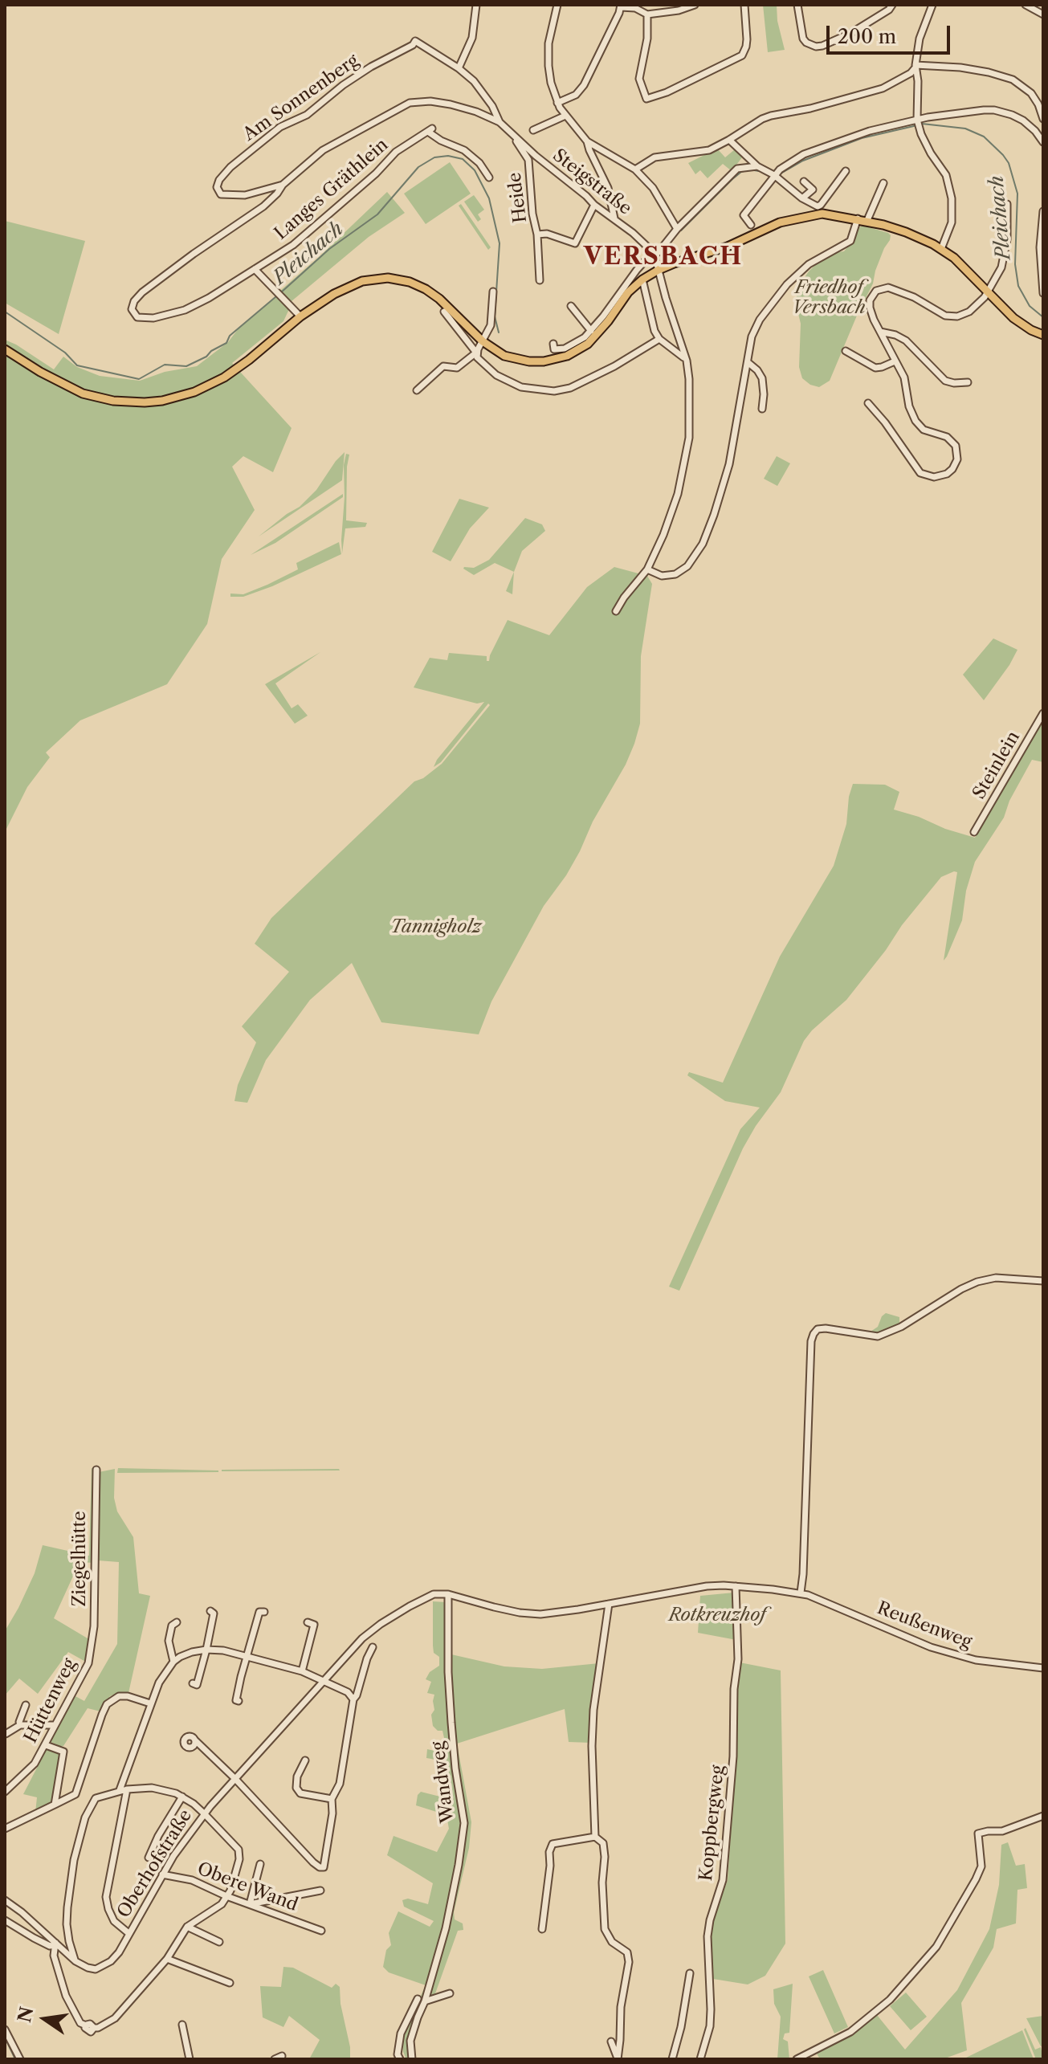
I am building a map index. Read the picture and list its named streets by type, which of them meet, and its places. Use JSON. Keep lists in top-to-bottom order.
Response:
{
  "streets": {
    "street": [
      "Am Sonnenberg",
      "Steigstraße",
      "Langes Gräthlein",
      "Heide",
      "Steinlein",
      "Ziegelhütte",
      "Reußenweg",
      "Hüttenweg",
      "Wandweg",
      "Koppbergweg",
      "Oberhofstraße",
      "Obere Wand"
    ]
  },
  "crossings": [
    ["Am Sonnenberg", "Langes Gräthlein"],
    ["Steigstraße", "Heide"],
    ["Ziegelhütte", "Hüttenweg"],
    ["Reußenweg", "Wandweg"],
    ["Reußenweg", "Koppbergweg"],
    ["Reußenweg", "Oberhofstraße"],
    ["Wandweg", "Oberhofstraße"],
    ["Oberhofstraße", "Obere Wand"]
  ],
  "districts": ["VERSBACH"],
  "water": ["Pleichach"],
  "parks": ["Friedhof Versbach", "Tannigholz", "Rotkreuzhof"],
  "scale_bar": "200 m",
  "north": "left"
}
